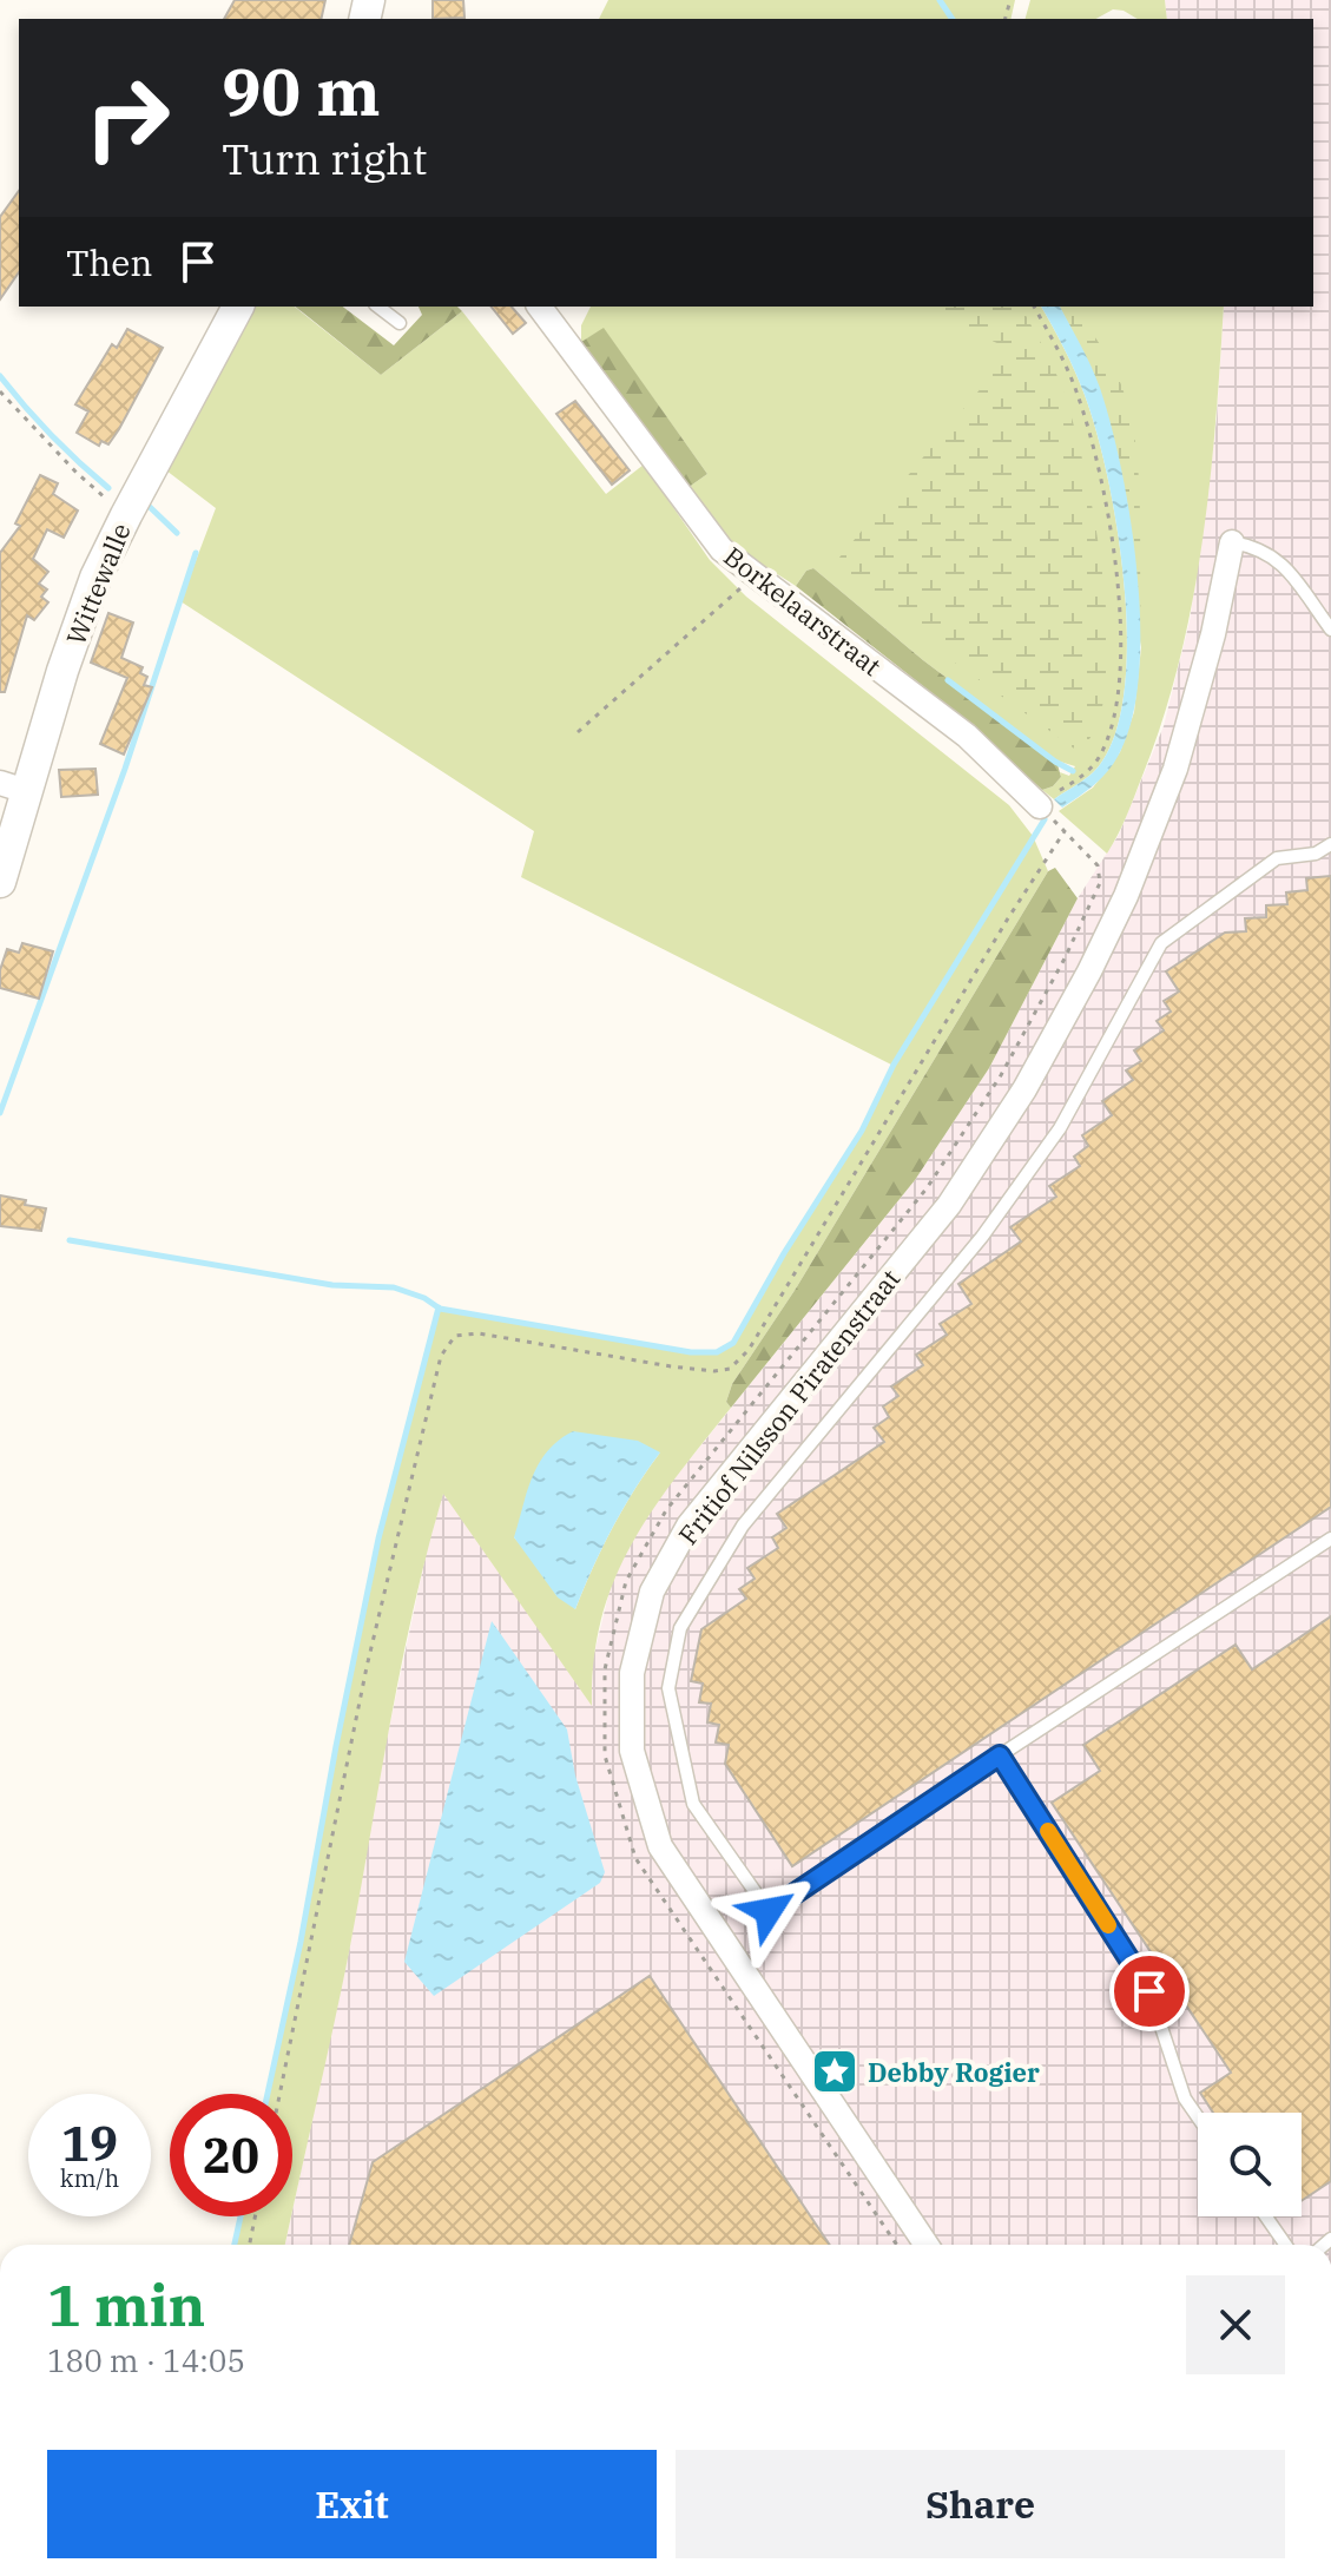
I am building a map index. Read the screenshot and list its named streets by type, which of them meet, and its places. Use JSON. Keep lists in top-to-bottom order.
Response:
{
  "streets": {
    "street": ["Wittewalle", "Borkelaarstraat", "Fritiof Nilsson Piratenstraat"]
  },
  "places": {
    "place": ["Debby Rogier"]
  },
  "page": {
    "turn": ["90 m", "Turn right"],
    "then": "Then",
    "speed": "19 km/h",
    "limit": "20",
    "heading": ["1 min", "180 m · 14:05"],
    "buttons": ["Exit", "Share"]
  }
}
